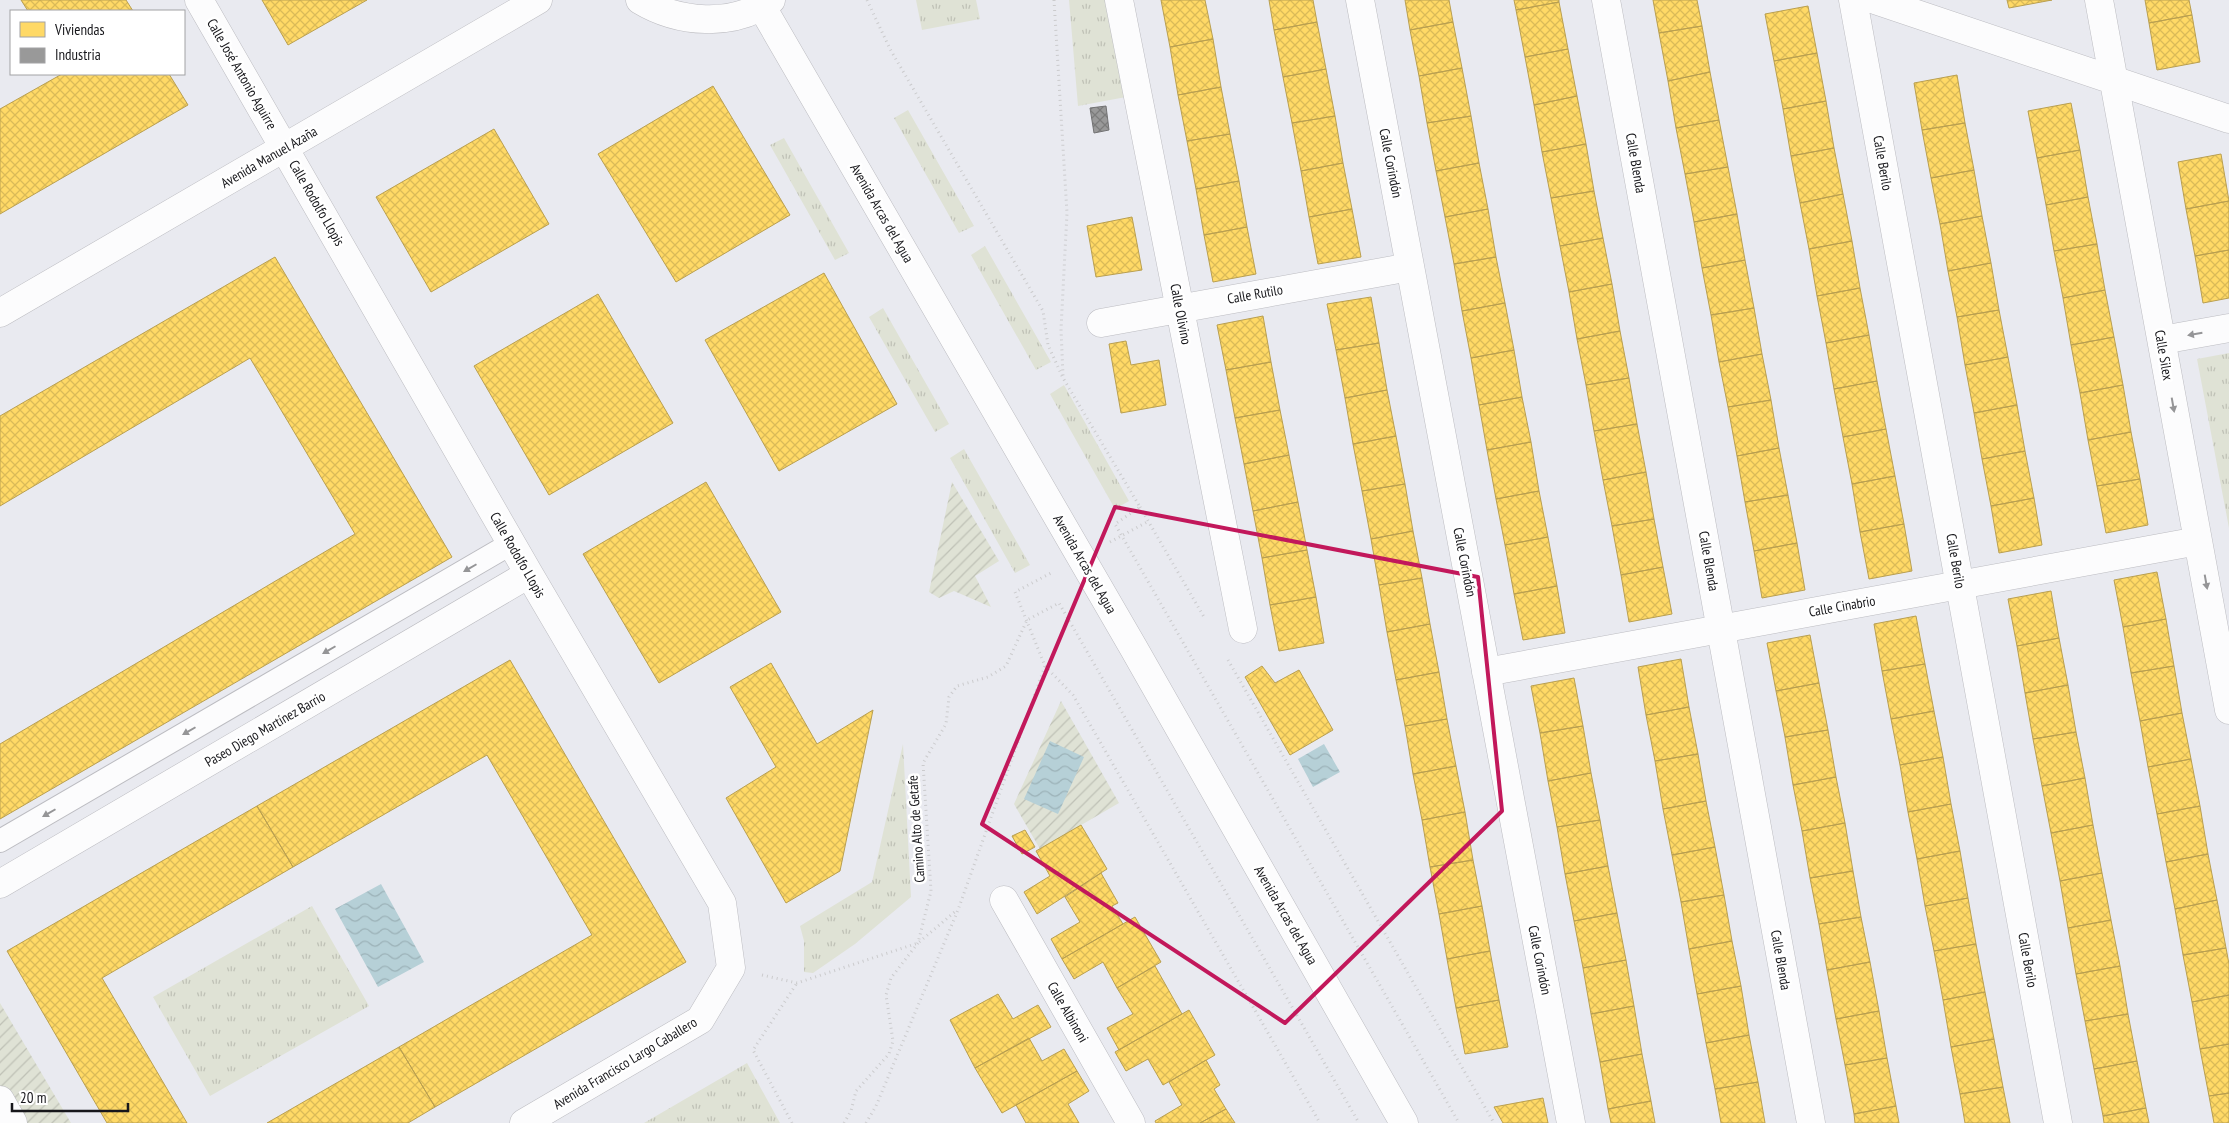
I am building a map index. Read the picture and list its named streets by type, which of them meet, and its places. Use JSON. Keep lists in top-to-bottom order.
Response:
{
  "streets": {
    "street": [
      "Calle José Antonio Aguirre",
      "Avenida Manuel Azaña",
      "Calle Corindón",
      "Calle Blenda",
      "Calle Berilo",
      "Calle Rodolfo Llopis",
      "Avenida Arcas del Agua",
      "Calle Rutilo",
      "Calle Olivino",
      "Calle Silex",
      "Calle Cinabrio",
      "Paseo Diego Martínez Barrio",
      "Calle Albinoni",
      "Avenida Francisco Largo Caballero"
    ],
    "path": ["Camino Alto de Getafe"]
  },
  "crossings": [
    ["Calle José Antonio Aguirre", "Avenida Manuel Azaña"],
    ["Calle José Antonio Aguirre", "Calle Rodolfo Llopis"],
    ["Avenida Manuel Azaña", "Calle Rodolfo Llopis"],
    ["Calle Corindón", "Calle Rutilo"],
    ["Calle Corindón", "Calle Cinabrio"],
    ["Calle Blenda", "Calle Cinabrio"],
    ["Calle Berilo", "Calle Cinabrio"],
    ["Calle Rodolfo Llopis", "Paseo Diego Martínez Barrio"],
    ["Calle Rodolfo Llopis", "Avenida Francisco Largo Caballero"],
    ["Calle Rutilo", "Calle Olivino"],
    ["Calle Silex", "Calle Cinabrio"]
  ],
  "one_way": ["Calle Silex"],
  "legend": ["Viviendas", "Industria"],
  "scale_bar": "20 m"
}
